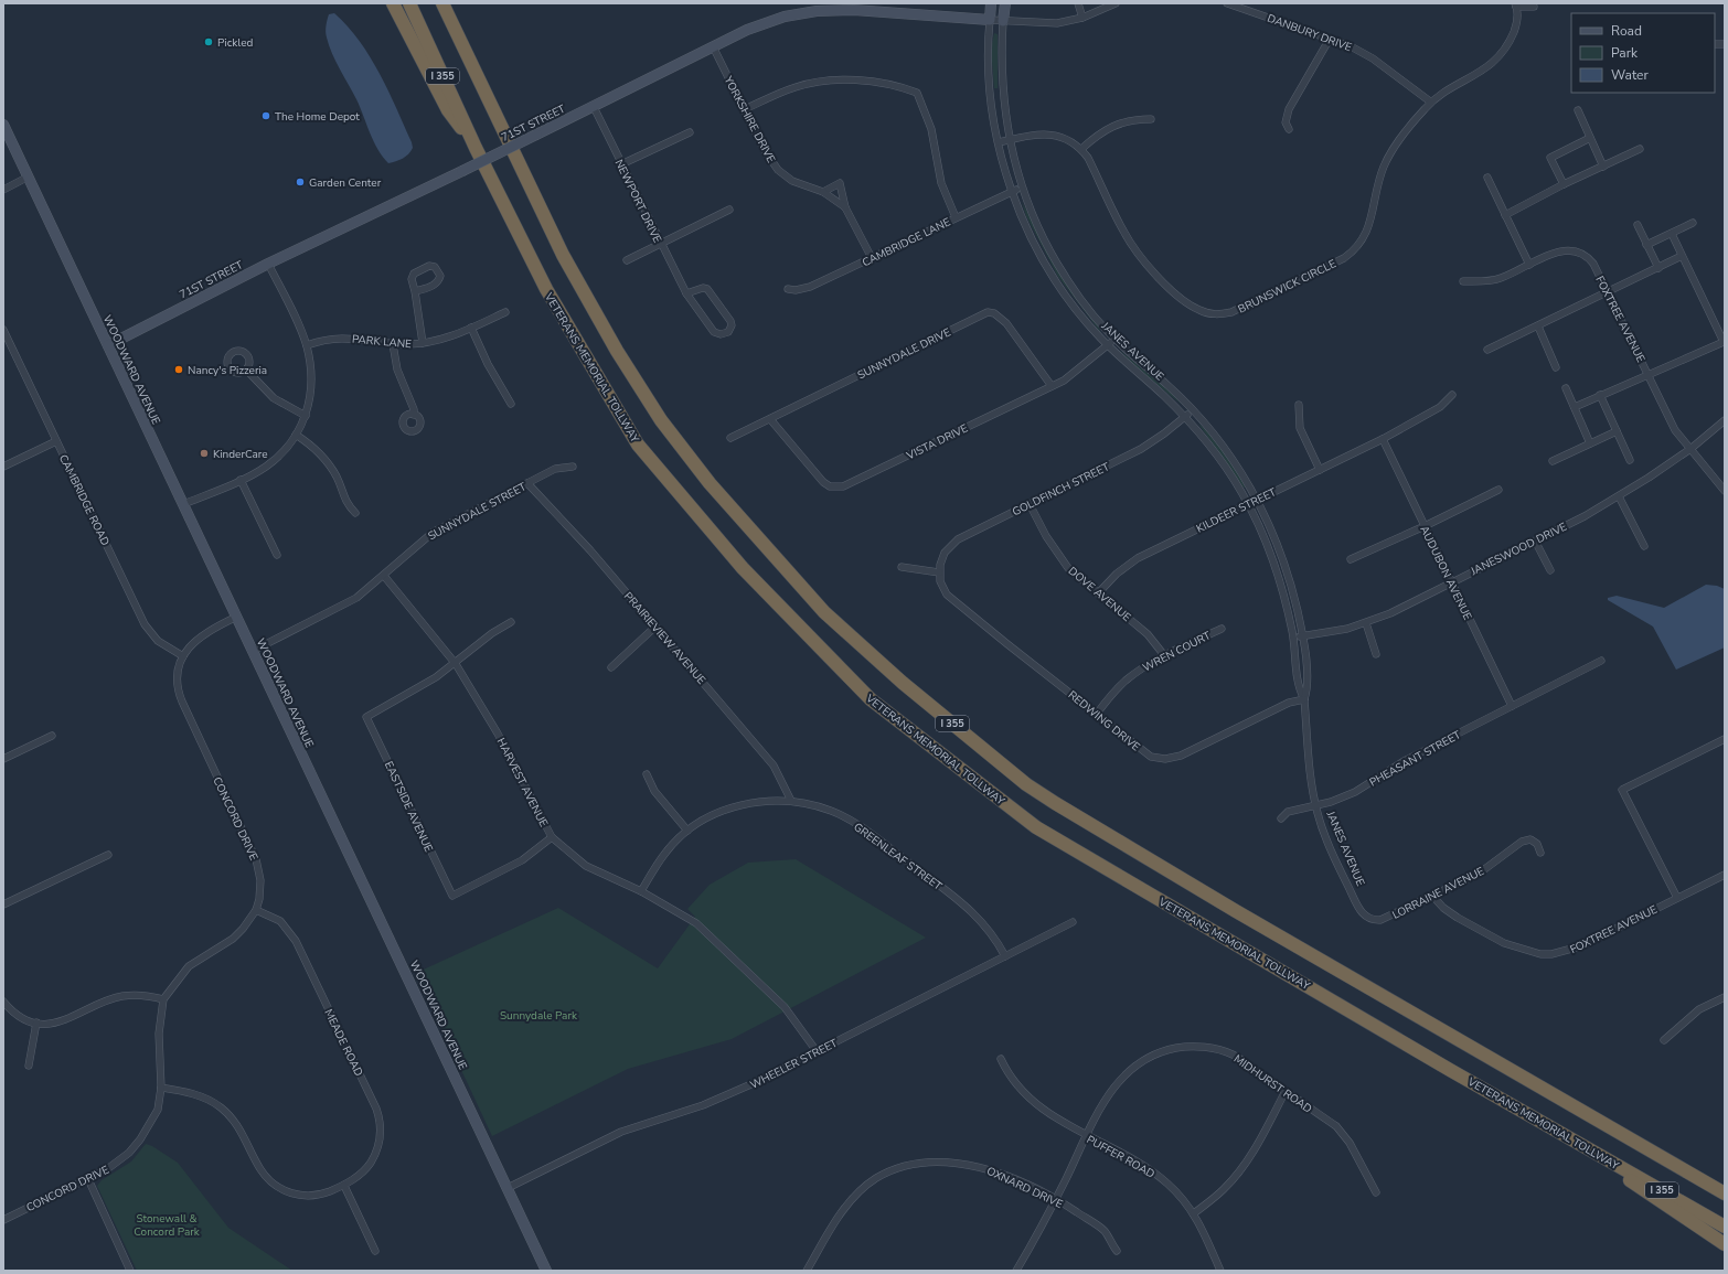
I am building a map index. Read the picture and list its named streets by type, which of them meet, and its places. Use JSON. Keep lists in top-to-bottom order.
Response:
{
  "streets": {
    "highway": ["I 355", "VETERANS MEMORIAL TOLLWAY"],
    "main road": ["71ST STREET", "JANES AVENUE", "WOODWARD AVENUE"],
    "street": [
      "DANBURY DRIVE",
      "YORKSHIRE DRIVE",
      "NEWPORT DRIVE",
      "CAMBRIDGE LANE",
      "BRUNSWICK CIRCLE",
      "FOXTREE AVENUE",
      "PARK LANE",
      "SUNNYDALE DRIVE",
      "VISTA DRIVE",
      "GOLDFINCH STREET",
      "CAMBRIDGE ROAD",
      "KILDEER STREET",
      "SUNNYDALE STREET",
      "JANESWOOD DRIVE",
      "AUDUBON AVENUE",
      "DOVE AVENUE",
      "PRAIRIEVIEW AVENUE",
      "WREN COURT",
      "REDWING DRIVE",
      "PHEASANT STREET",
      "HARVEST AVENUE",
      "EASTSIDE AVENUE",
      "CONCORD DRIVE",
      "GREENLEAF STREET",
      "LORRAINE AVENUE",
      "MEADE ROAD",
      "WHEELER STREET",
      "MIDHURST ROAD",
      "PUFFER ROAD",
      "OXNARD DRIVE"
    ]
  },
  "crossings": [
    ["DANBURY DRIVE", "BRUNSWICK CIRCLE"],
    ["YORKSHIRE DRIVE", "71ST STREET"],
    ["YORKSHIRE DRIVE", "CAMBRIDGE LANE"],
    ["71ST STREET", "NEWPORT DRIVE"],
    ["71ST STREET", "JANES AVENUE"],
    ["71ST STREET", "WOODWARD AVENUE"],
    ["CAMBRIDGE LANE", "JANES AVENUE"],
    ["FOXTREE AVENUE", "JANESWOOD DRIVE"],
    ["FOXTREE AVENUE", "LORRAINE AVENUE"],
    ["JANES AVENUE", "VISTA DRIVE"],
    ["JANES AVENUE", "GOLDFINCH STREET"],
    ["JANES AVENUE", "KILDEER STREET"],
    ["JANES AVENUE", "JANESWOOD DRIVE"],
    ["JANES AVENUE", "REDWING DRIVE"],
    ["JANES AVENUE", "PHEASANT STREET"],
    ["JANES AVENUE", "LORRAINE AVENUE"],
    ["SUNNYDALE DRIVE", "VISTA DRIVE"],
    ["WOODWARD AVENUE", "SUNNYDALE STREET"],
    ["WOODWARD AVENUE", "CONCORD DRIVE"],
    ["WOODWARD AVENUE", "WHEELER STREET"],
    ["GOLDFINCH STREET", "DOVE AVENUE"],
    ["GOLDFINCH STREET", "REDWING DRIVE"],
    ["CAMBRIDGE ROAD", "CONCORD DRIVE"],
    ["KILDEER STREET", "AUDUBON AVENUE"],
    ["KILDEER STREET", "DOVE AVENUE"],
    ["SUNNYDALE STREET", "PRAIRIEVIEW AVENUE"],
    ["SUNNYDALE STREET", "HARVEST AVENUE"],
    ["JANESWOOD DRIVE", "AUDUBON AVENUE"],
    ["AUDUBON AVENUE", "PHEASANT STREET"],
    ["DOVE AVENUE", "WREN COURT"],
    ["PRAIRIEVIEW AVENUE", "GREENLEAF STREET"],
    ["WREN COURT", "REDWING DRIVE"],
    ["HARVEST AVENUE", "EASTSIDE AVENUE"],
    ["HARVEST AVENUE", "GREENLEAF STREET"],
    ["HARVEST AVENUE", "WHEELER STREET"],
    ["CONCORD DRIVE", "MEADE ROAD"],
    ["GREENLEAF STREET", "WHEELER STREET"],
    ["MIDHURST ROAD", "PUFFER ROAD"],
    ["MIDHURST ROAD", "OXNARD DRIVE"]
  ],
  "parks": ["Sunnydale Park", "Stonewall & Concord Park"],
  "places": [
    "Pickled",
    "The Home Depot",
    "Garden Center",
    "Nancy's Pizzeria",
    "KinderCare"
  ],
  "legend": ["Road", "Park", "Water"]
}
